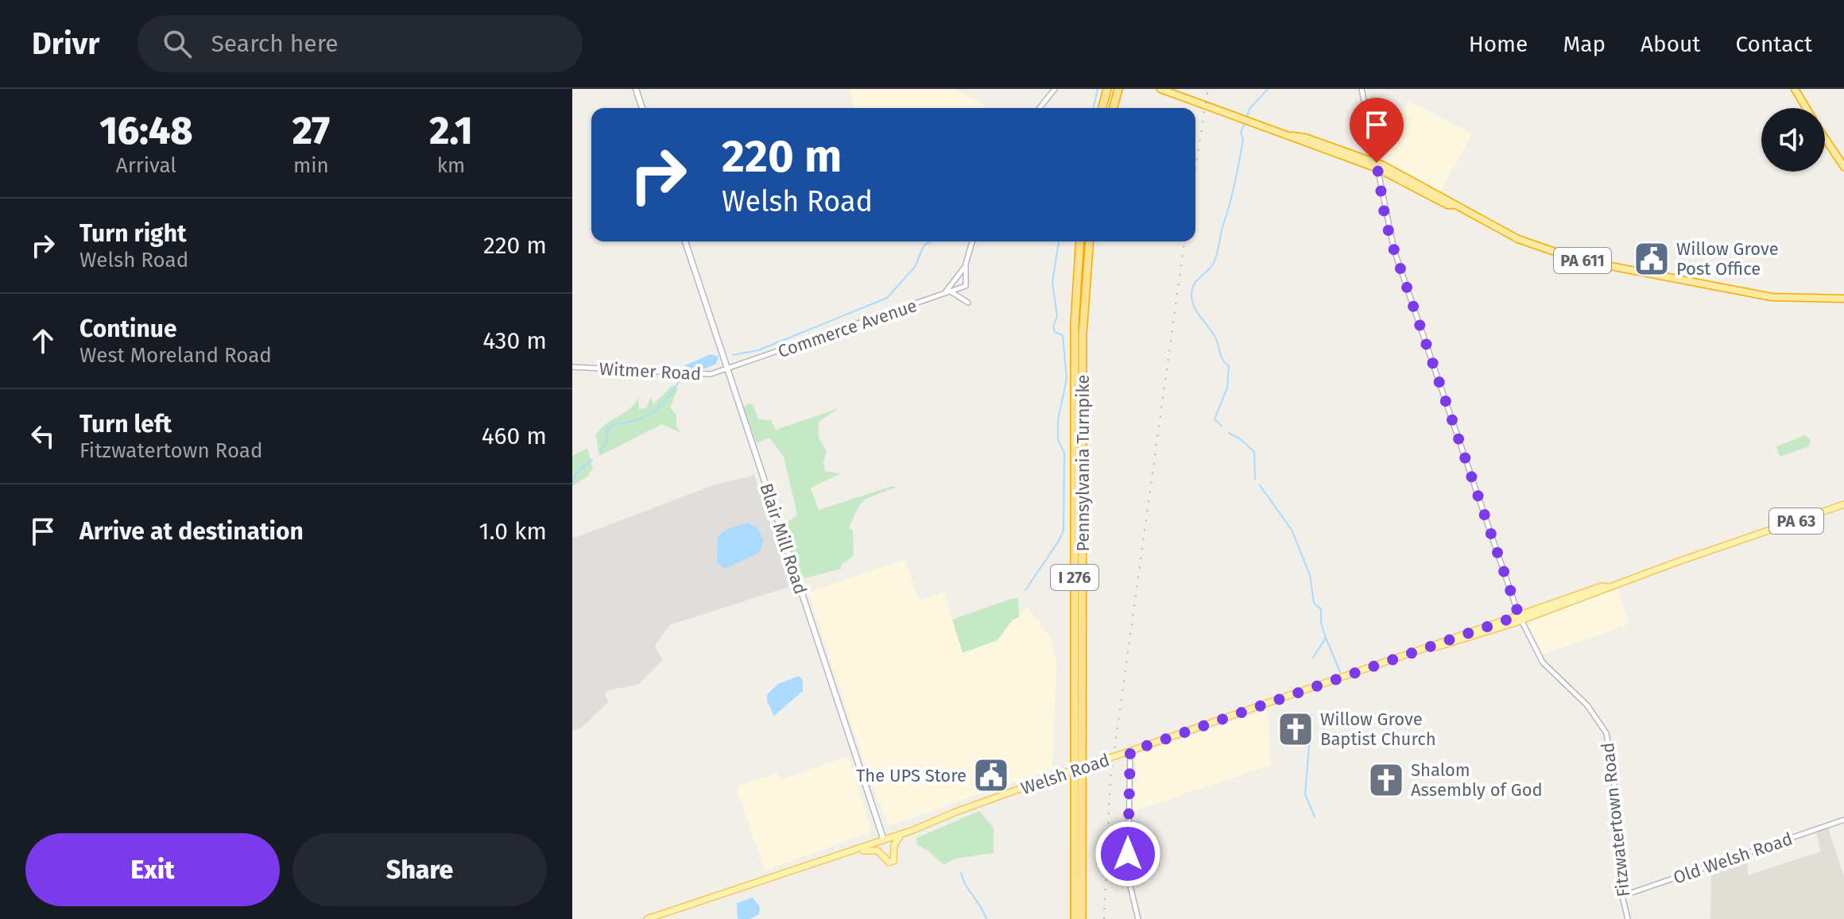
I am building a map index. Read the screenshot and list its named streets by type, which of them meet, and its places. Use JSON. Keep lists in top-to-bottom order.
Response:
{
  "streets": {
    "highway": ["PA 611", "Pennsylvania Turnpike", "I 276"],
    "main road": ["PA 63", "Blair Mill Road", "Welsh Road"],
    "street": [
      "Commerce Avenue",
      "Witmer Road",
      "Fitzwatertown Road",
      "Old Welsh Road"
    ]
  },
  "crossings": [
    ["PA 611", "Fitzwatertown Road"],
    ["Commerce Avenue", "Witmer Road"],
    ["Commerce Avenue", "Blair Mill Road"],
    ["Witmer Road", "Blair Mill Road"],
    ["PA 63", "Welsh Road"],
    ["PA 63", "Fitzwatertown Road"],
    ["Blair Mill Road", "Welsh Road"],
    ["Welsh Road", "Fitzwatertown Road"],
    ["Fitzwatertown Road", "Old Welsh Road"]
  ],
  "places": {
    "public building": ["Willow Grove Post Office", "The UPS Store"],
    "church": ["Willow Grove Baptist Church", "Shalom Assembly of God"]
  },
  "page": {
    "header": "Drivr",
    "search": "Search here",
    "nav": [
      "Home",
      "Map",
      "About",
      "Contact"
    ],
    "eta": [
      "16:48",
      "Arrival",
      "27",
      "min",
      "2.1",
      "km"
    ],
    "turn": ["220 m", "Welsh Road"],
    "list": [
      {
        "name": "Turn right",
        "note": "Welsh Road",
        "value": "220 m"
      },
      {
        "name": "Continue",
        "note": "West Moreland Road",
        "value": "430 m"
      },
      {
        "name": "Turn left",
        "note": "Fitzwatertown Road",
        "value": "460 m"
      },
      {
        "name": "Arrive at destination",
        "value": "1.0 km"
      }
    ],
    "buttons": ["Exit", "Share"]
  }
}
